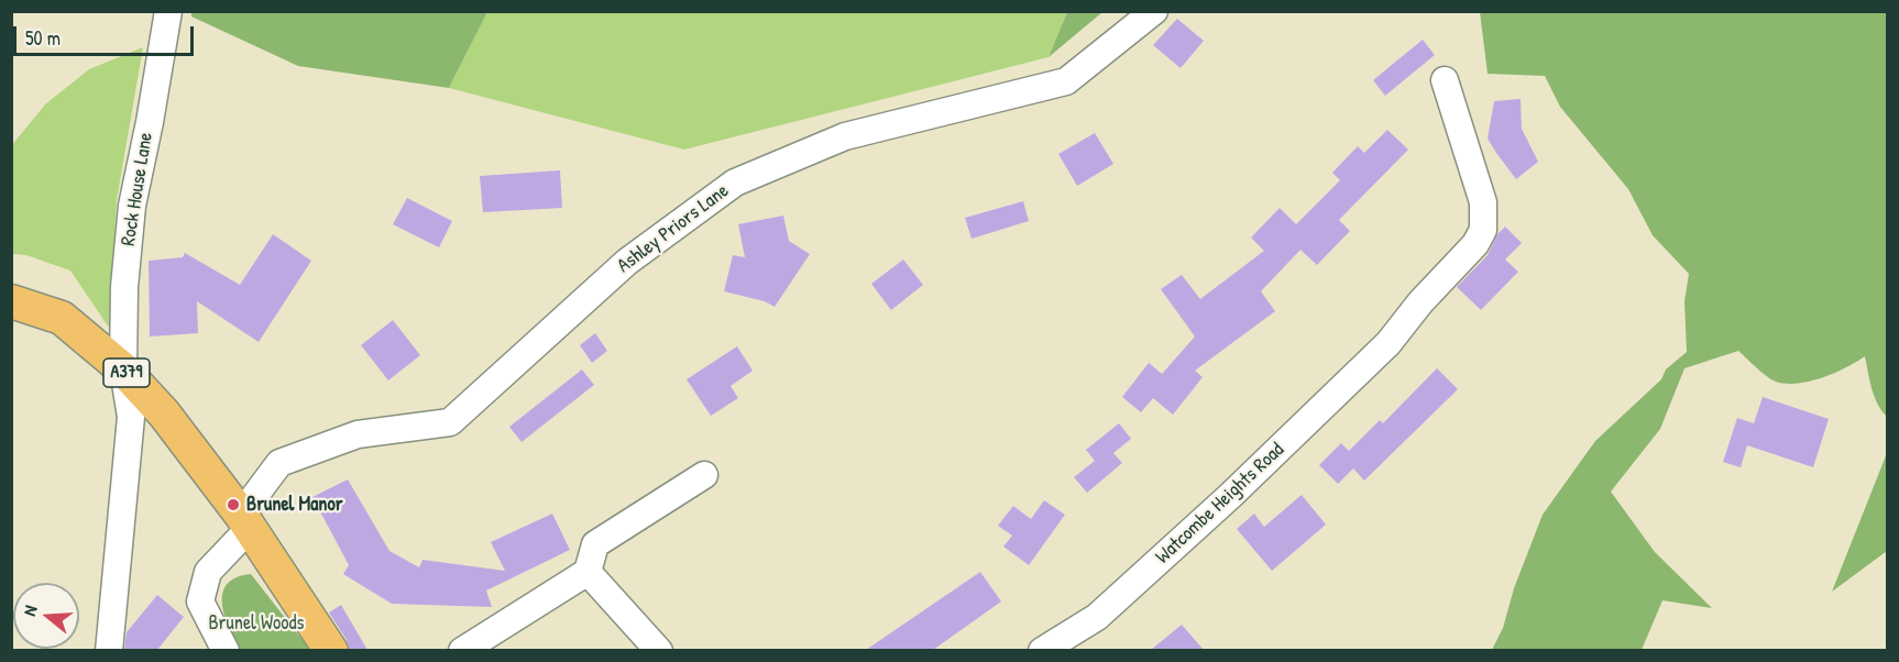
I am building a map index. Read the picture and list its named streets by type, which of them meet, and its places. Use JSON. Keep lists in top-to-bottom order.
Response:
{
  "streets": {
    "main road": ["A379"],
    "street": ["Rock House Lane", "Ashley Priors Lane", "Watcombe Heights Road"]
  },
  "crossings": [
    ["Rock House Lane", "A379"],
    ["Ashley Priors Lane", "A379"]
  ],
  "parks": ["Brunel Woods"],
  "places": ["Brunel Manor"],
  "scale_bar": "50 m",
  "north": "left"
}
